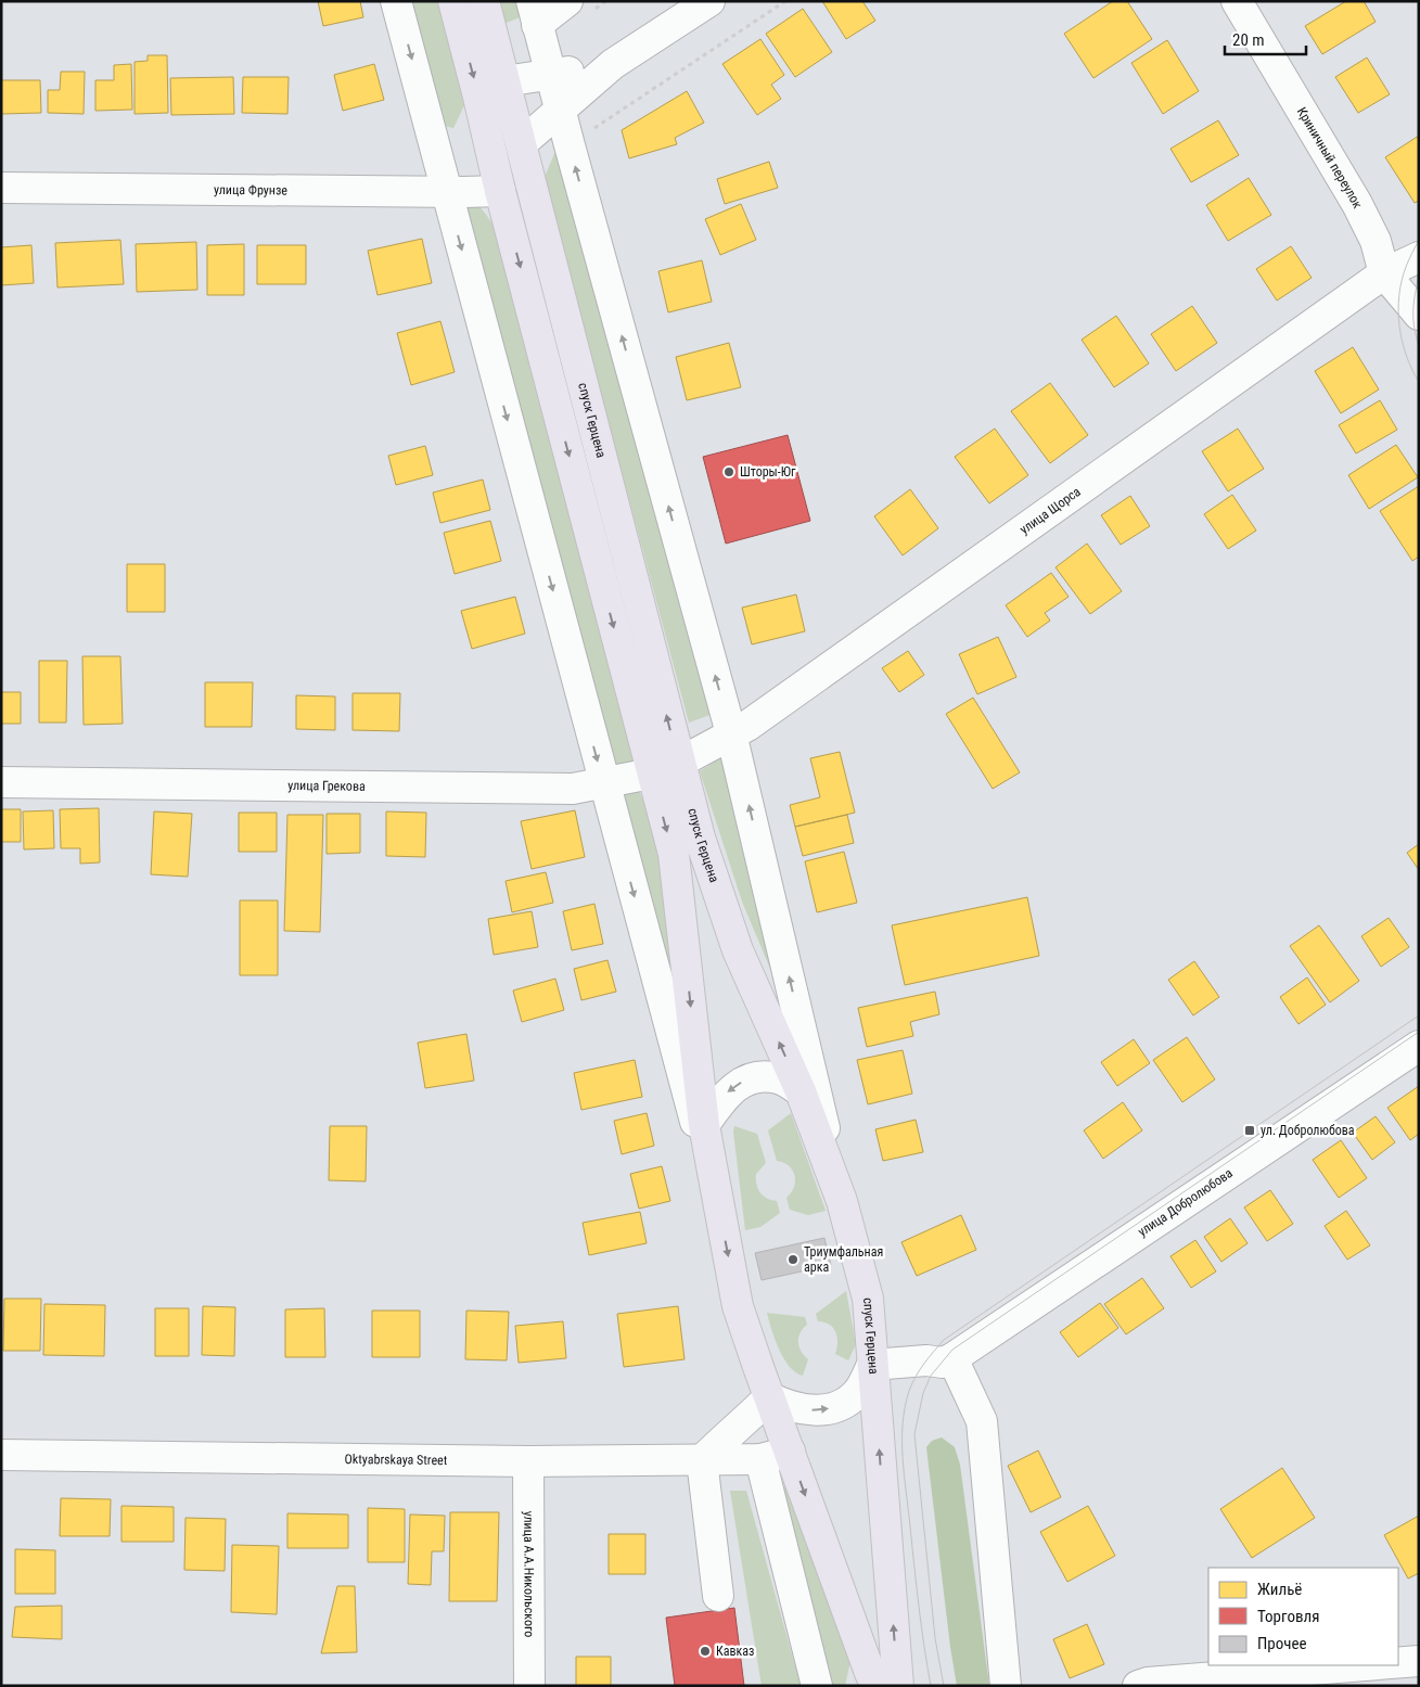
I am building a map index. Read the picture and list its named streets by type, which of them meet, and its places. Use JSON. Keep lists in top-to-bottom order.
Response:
{
  "streets": {
    "main road": ["спуск Герцена"],
    "street": [
      "Криничный переулок",
      "улица Фрунзе",
      "улица Щорса",
      "улица Грекова",
      "улица Добролюбова",
      "Oktyabrskaya Street",
      "улица А.А.Никольского"
    ]
  },
  "crossings": [
    ["Криничный переулок", "улица Щорса"],
    ["спуск Герцена", "улица Щорса"],
    ["Oktyabrskaya Street", "улица А.А.Никольского"]
  ],
  "places": {
    "other": ["Шторы-Юг", "Триумфальная арка", "Кавказ"],
    "transit": ["ул. Добролюбова"]
  },
  "legend": ["Жильё", "Торговля", "Прочее"],
  "scale_bar": "20 m"
}
